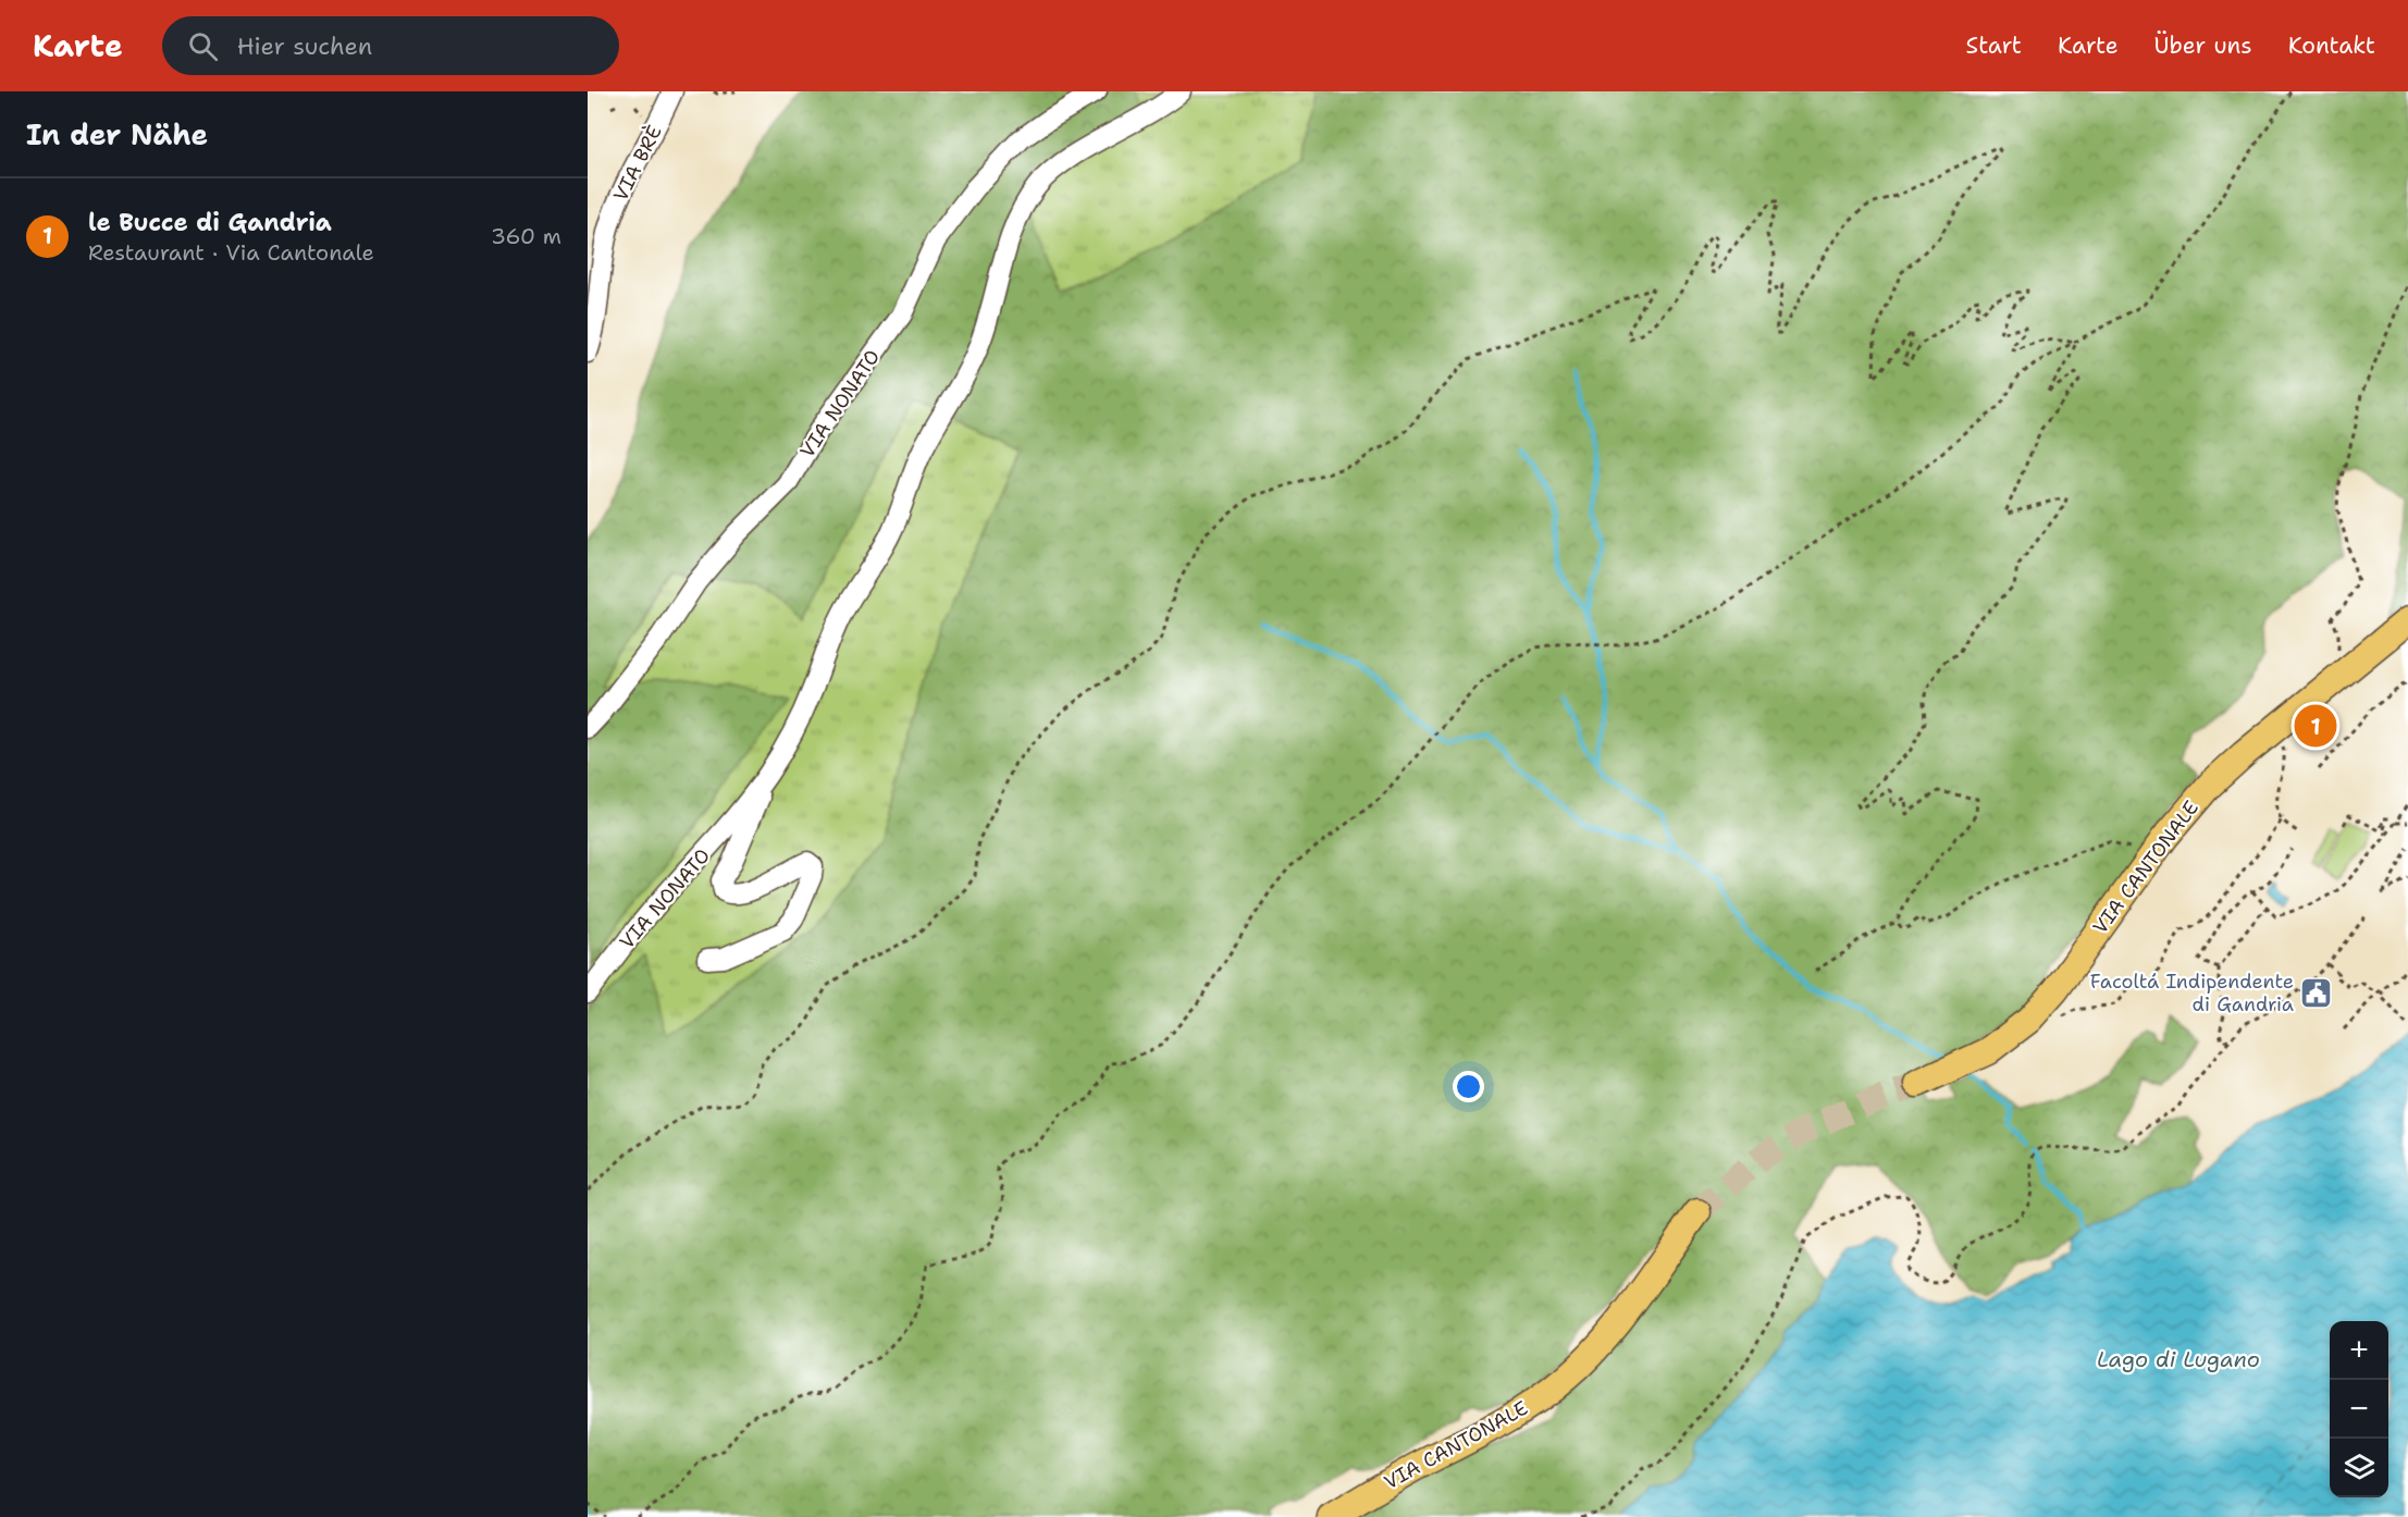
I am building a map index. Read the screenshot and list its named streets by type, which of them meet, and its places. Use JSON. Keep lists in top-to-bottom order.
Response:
{
  "streets": {
    "main road": ["VIA CANTONALE"],
    "street": ["VIA BRÈ", "VIA NONATO"]
  },
  "water": ["Lago di Lugano"],
  "places": {
    "public building": ["Facoltá Indipendente di Gandria"]
  },
  "page": {
    "header": "Karte",
    "search": "Hier suchen",
    "nav": [
      "Start",
      "Karte",
      "Über uns",
      "Kontakt"
    ],
    "heading": "In der Nähe",
    "list": [
      {
        "mark": "1",
        "name": "le Bucce di Gandria",
        "note": "Restaurant · Via Cantonale",
        "value": "360 m"
      }
    ],
    "pins": "1",
    "map_buttons": ["+", "−"]
  }
}
